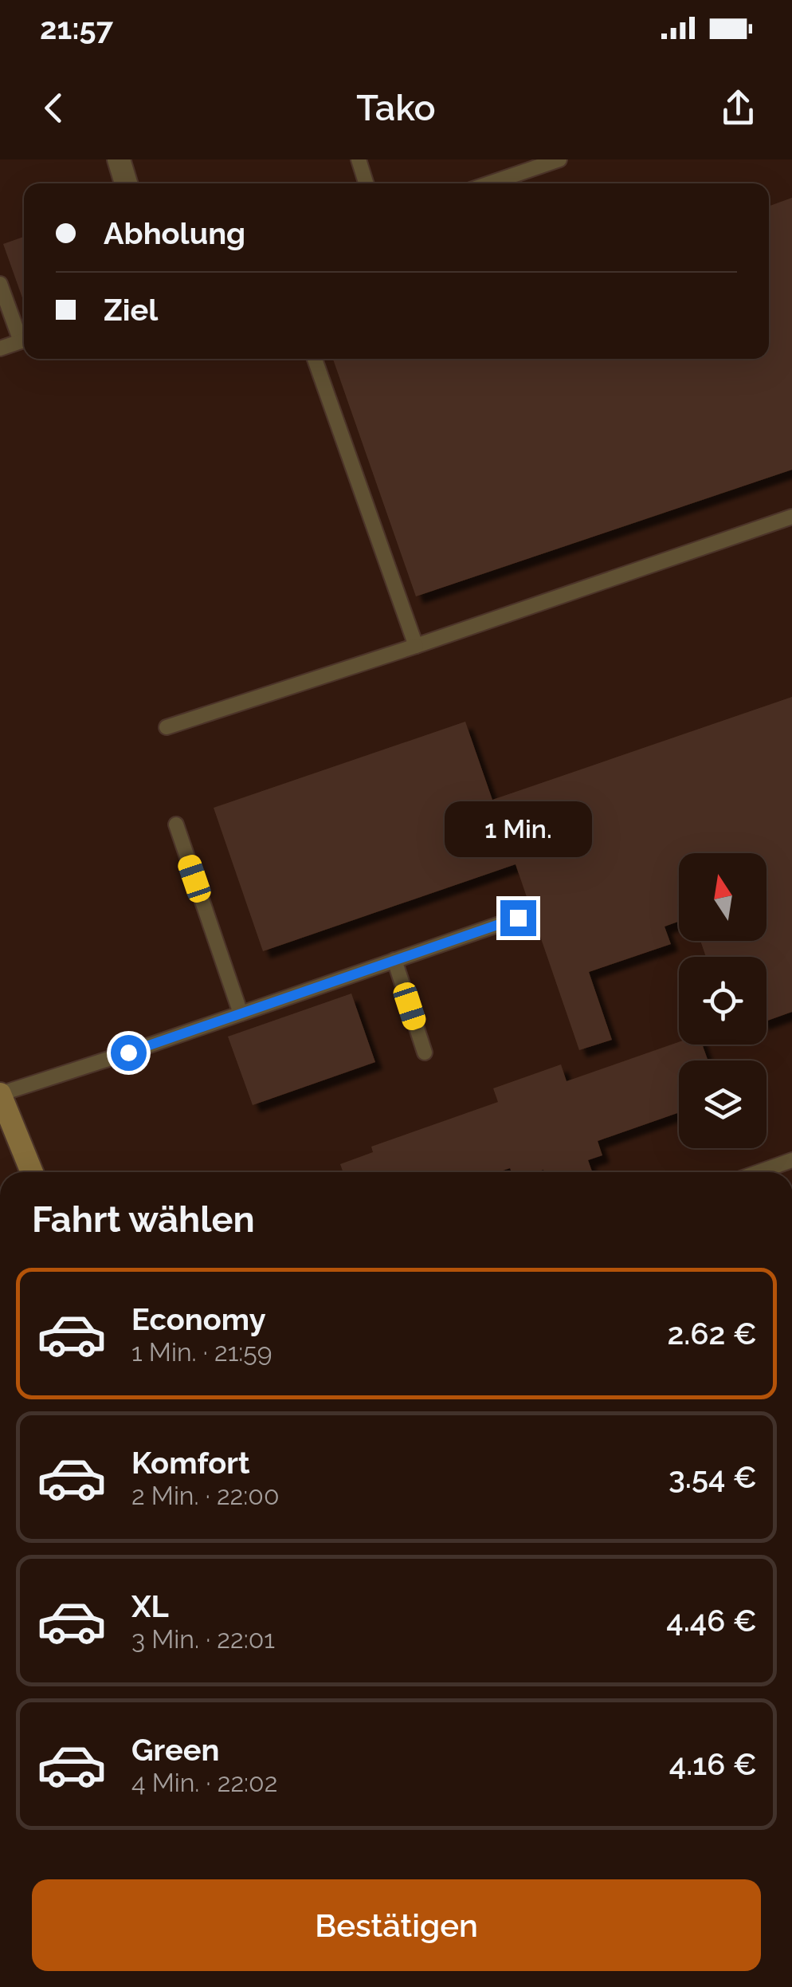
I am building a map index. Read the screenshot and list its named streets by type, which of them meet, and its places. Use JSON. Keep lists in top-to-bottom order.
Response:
{
  "north": "top",
  "page": {
    "status": "21:57",
    "header": "Tako",
    "banner": ["Abholung", "Ziel"],
    "bubble": "1 Min.",
    "heading": "Fahrt wählen",
    "list": [
      {
        "name": "Economy",
        "note": "1 Min. · 21:59",
        "value": "2.62 €"
      },
      {
        "name": "Komfort",
        "note": "2 Min. · 22:00",
        "value": "3.54 €"
      },
      {
        "name": "XL",
        "note": "3 Min. · 22:01",
        "value": "4.46 €"
      },
      {
        "name": "Green",
        "note": "4 Min. · 22:02",
        "value": "4.16 €"
      }
    ],
    "buttons": "Bestätigen"
  }
}
